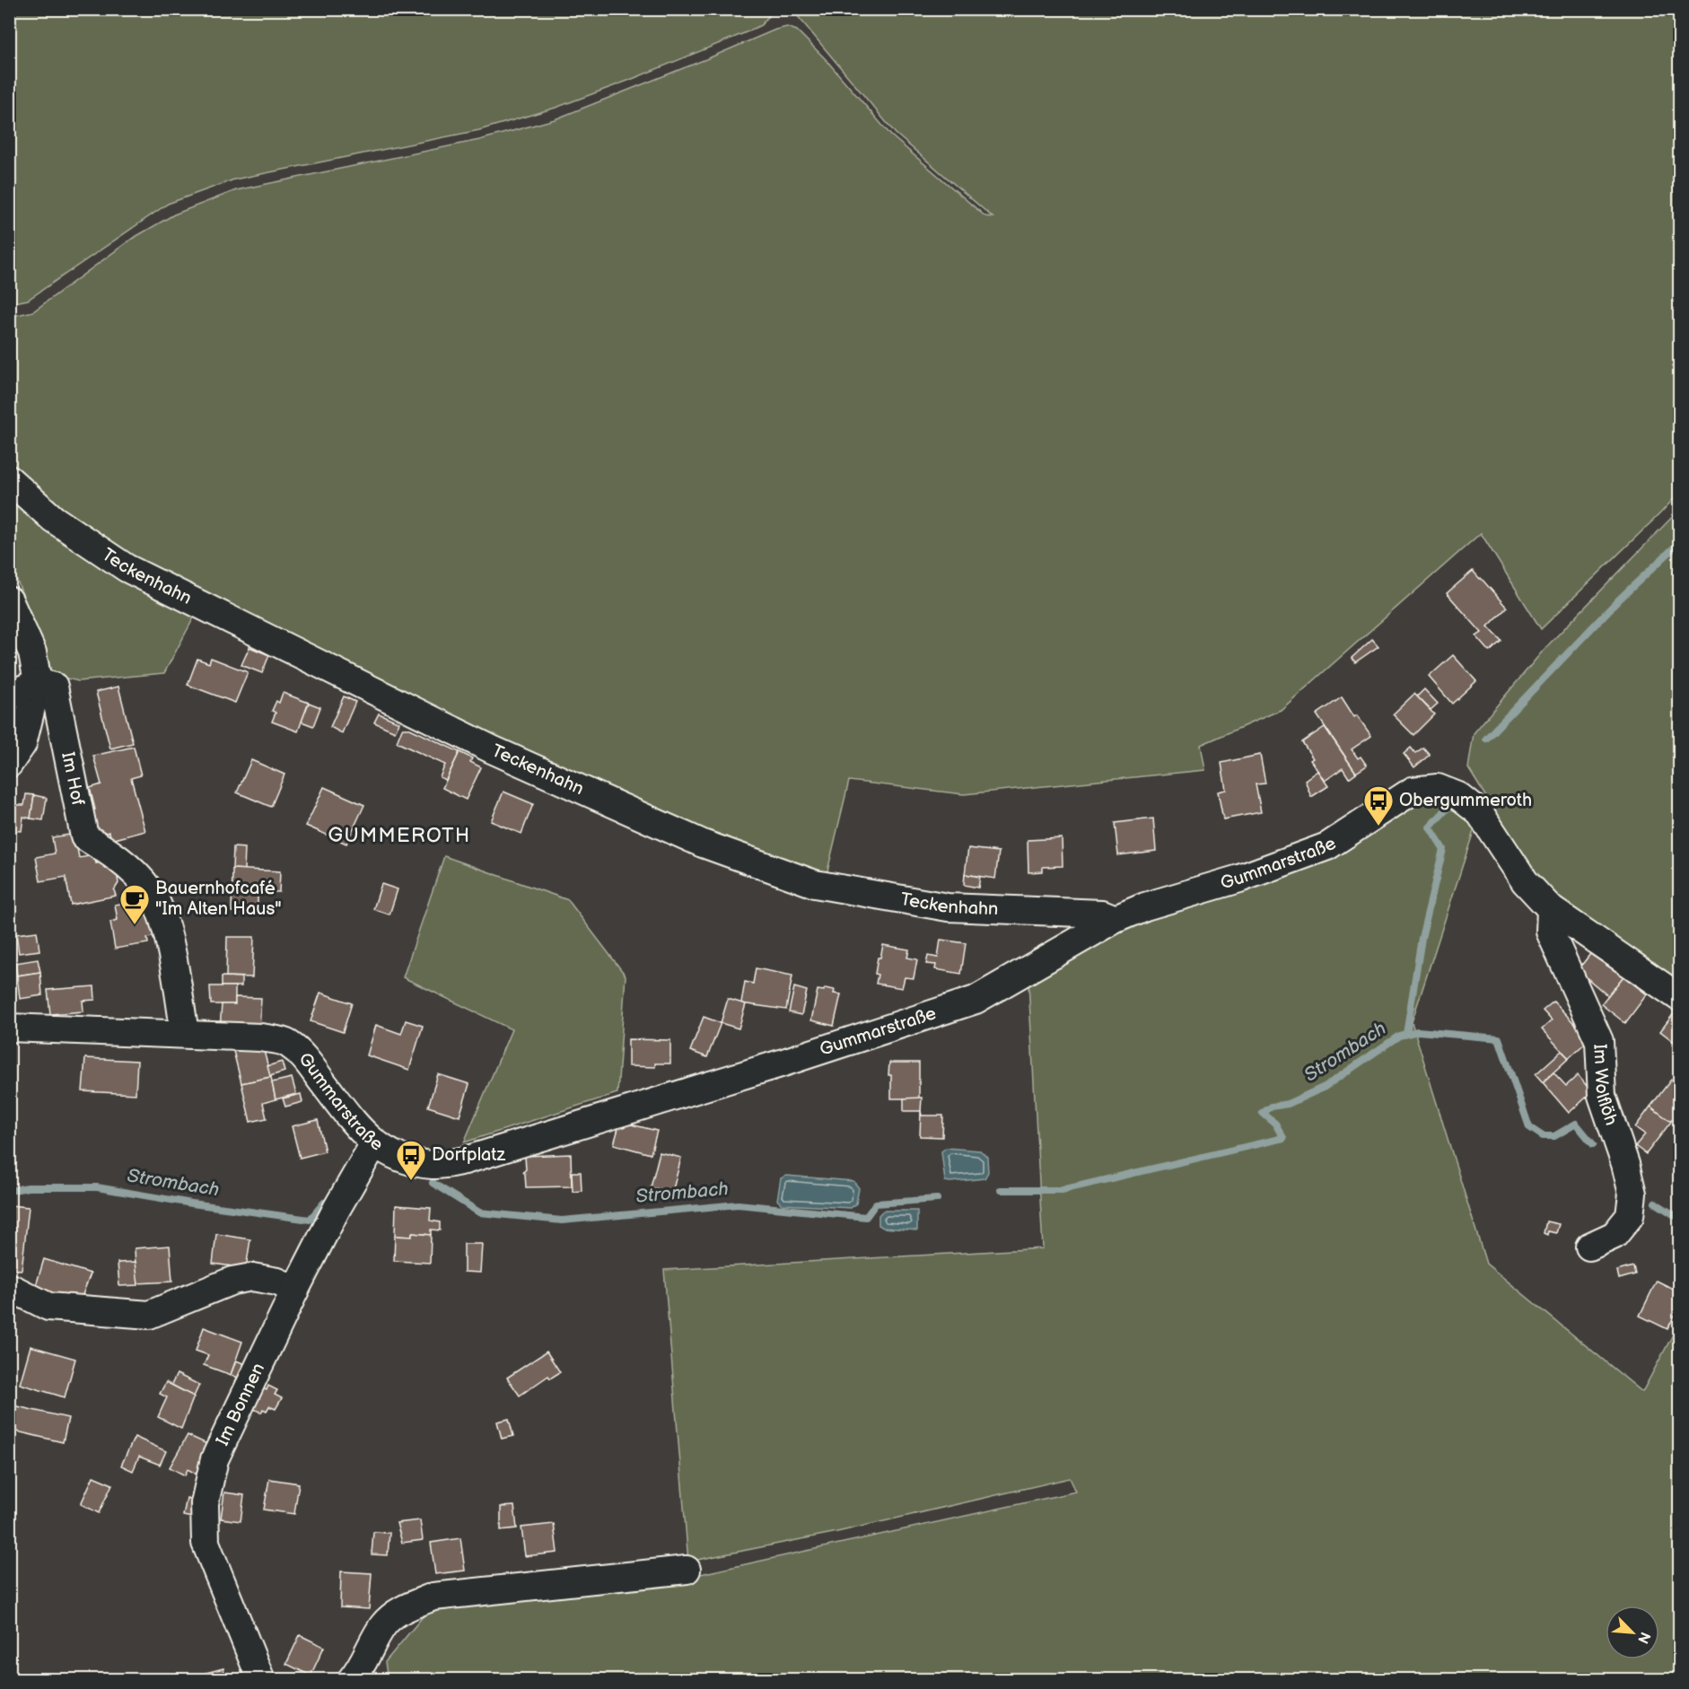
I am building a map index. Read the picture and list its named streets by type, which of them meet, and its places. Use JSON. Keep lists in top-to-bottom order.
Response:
{
  "streets": {
    "street": [
      "Teckenhahn",
      "Im Hof",
      "Gummarstraße",
      "Im Wolflöh",
      "Im Bonnen"
    ]
  },
  "crossings": [
    ["Teckenhahn", "Gummarstraße"],
    ["Im Hof", "Gummarstraße"],
    ["Gummarstraße", "Im Wolflöh"],
    ["Gummarstraße", "Im Bonnen"]
  ],
  "districts": ["GUMMEROTH"],
  "water": ["Strombach"],
  "places": {
    "bus stop": ["Obergummeroth", "Dorfplatz"],
    "cafe": ["Bauernhofcafé \"Im Alten Haus\""]
  },
  "north": "bottom right"
}
